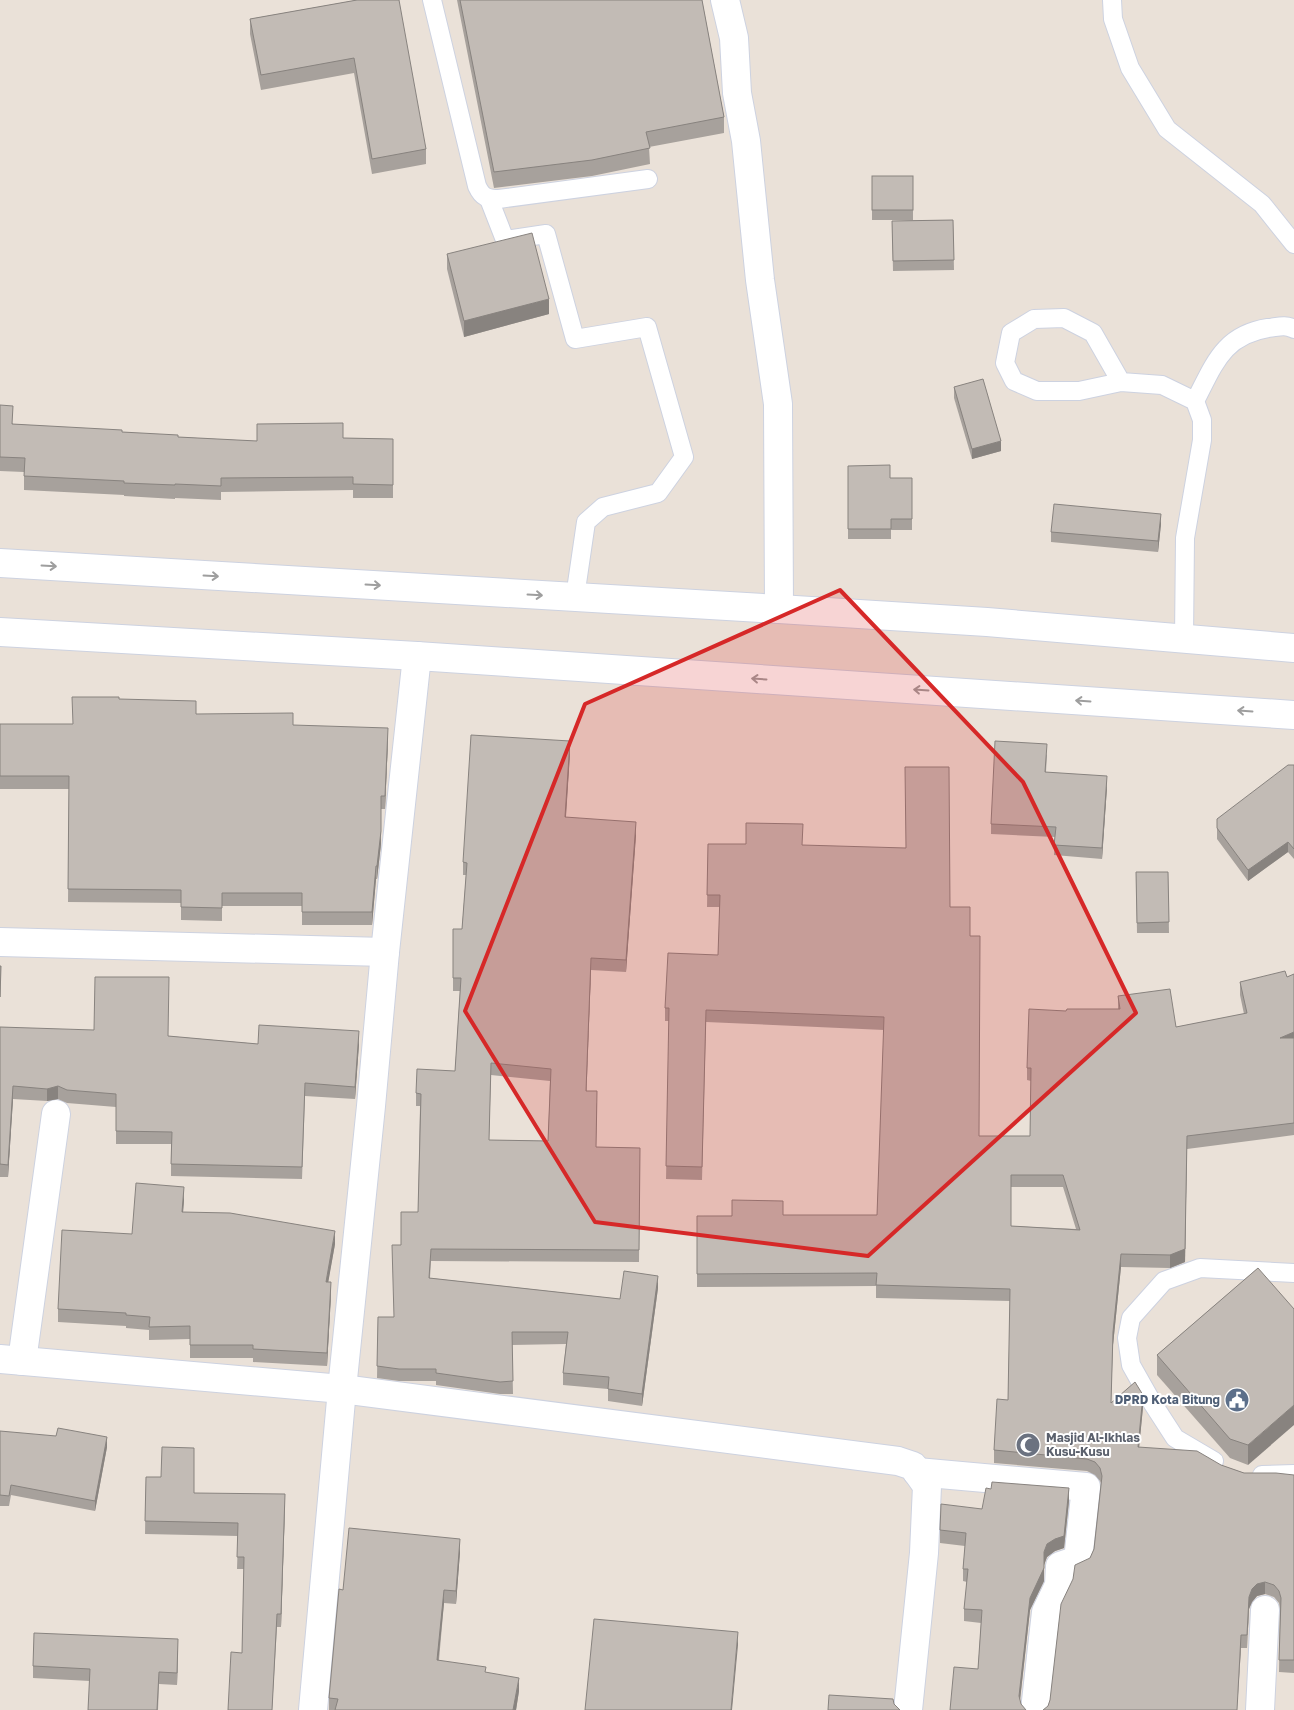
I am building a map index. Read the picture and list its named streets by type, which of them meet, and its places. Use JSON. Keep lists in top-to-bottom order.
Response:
{
  "places": {
    "public building": ["DPRD Kota Bitung"],
    "mosque": ["Masjid Al-Ikhlas Kusu-Kusu"]
  }
}
